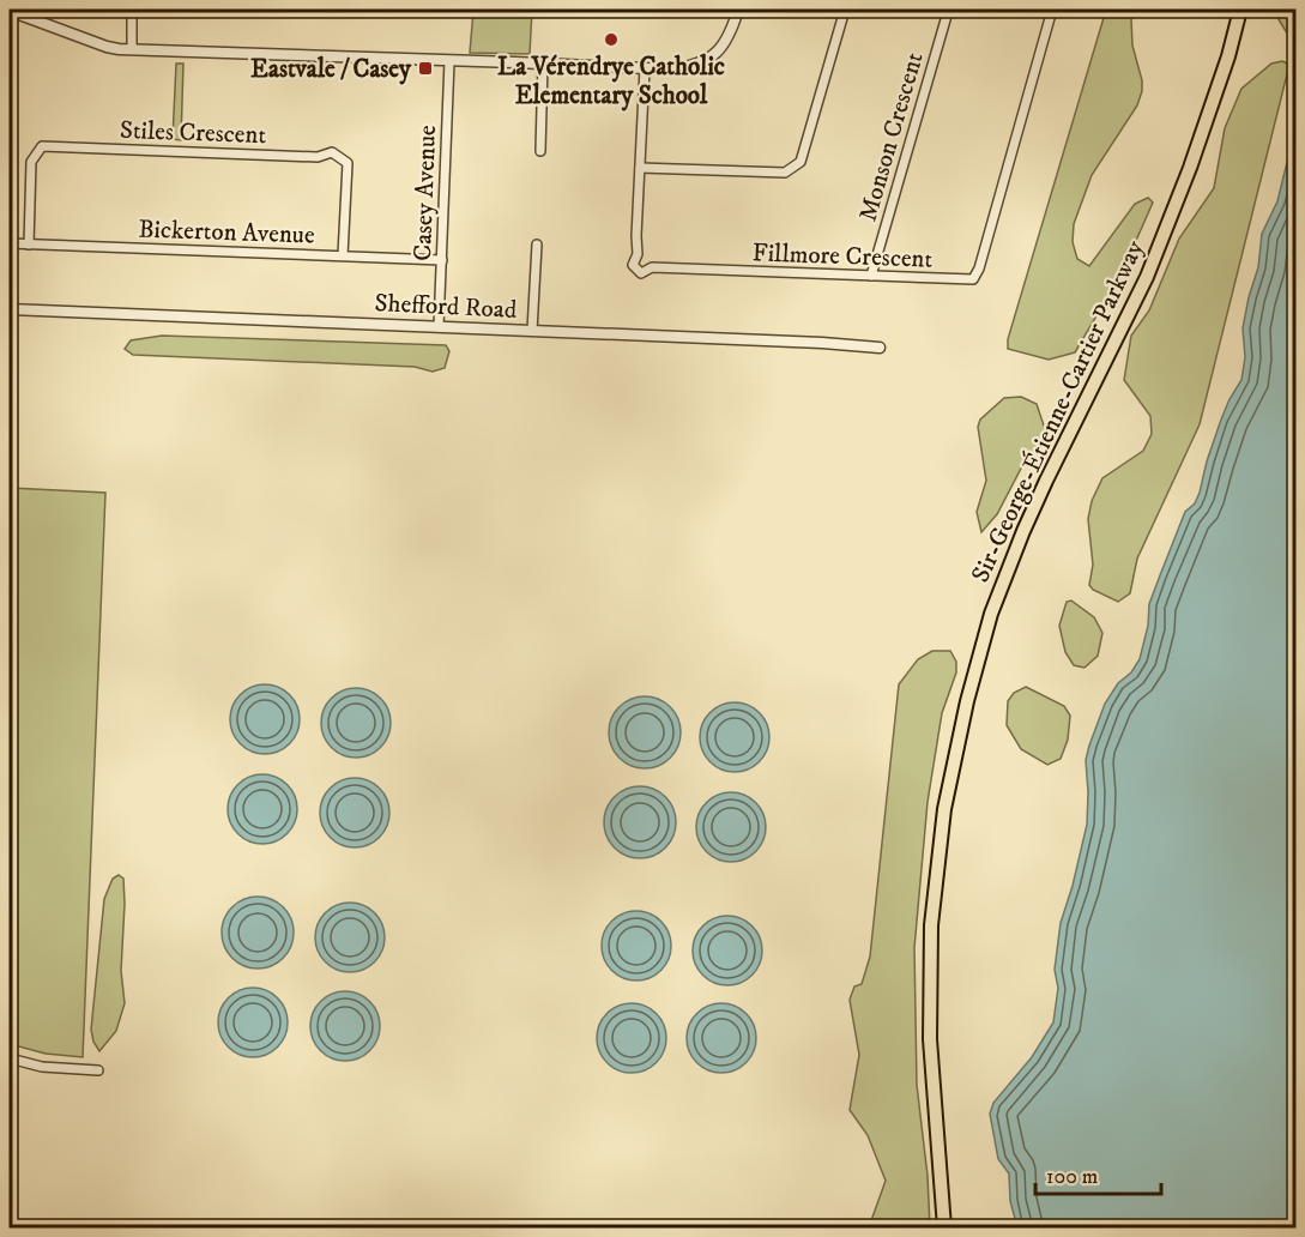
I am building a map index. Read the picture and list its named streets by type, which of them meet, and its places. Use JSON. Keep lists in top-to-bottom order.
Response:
{
  "streets": {
    "main road": ["Sir-George-Étienne-Cartier Parkway"],
    "street": [
      "Stiles Crescent",
      "Monson Crescent",
      "Casey Avenue",
      "Bickerton Avenue",
      "Fillmore Crescent",
      "Shefford Road"
    ]
  },
  "crossings": [
    ["Stiles Crescent", "Bickerton Avenue"],
    ["Monson Crescent", "Fillmore Crescent"],
    ["Casey Avenue", "Bickerton Avenue"],
    ["Casey Avenue", "Shefford Road"]
  ],
  "places": {
    "other": ["La Vérendrye Catholic Elementary School"],
    "transit": ["Eastvale / Casey"]
  },
  "scale_bar": "100 m"
}
